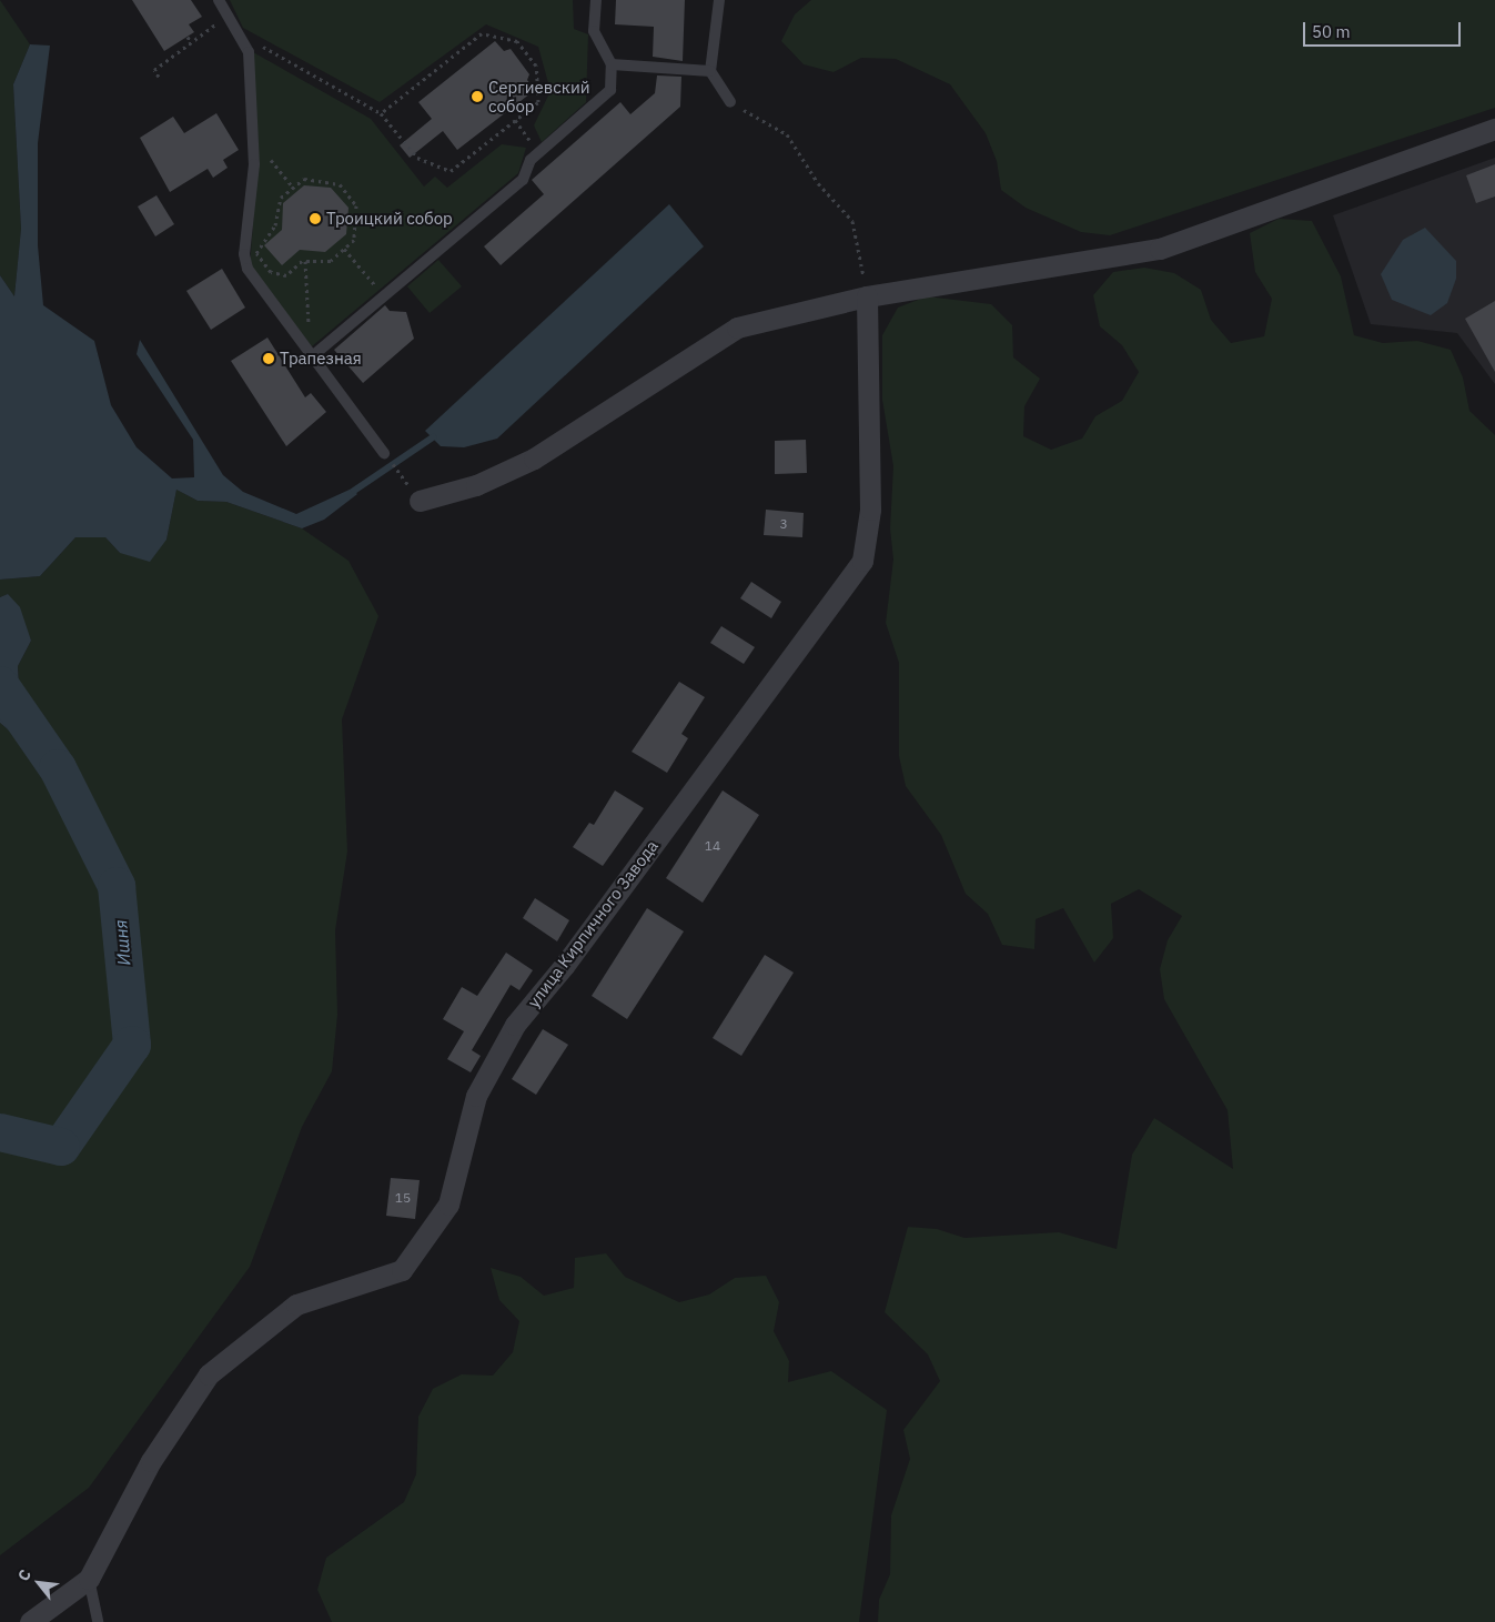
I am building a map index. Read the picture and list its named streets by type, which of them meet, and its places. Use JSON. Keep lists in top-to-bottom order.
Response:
{
  "streets": {
    "street": ["улица Кирпичного Завода"]
  },
  "water": ["Ишня"],
  "places": ["Сергиевский собор", "Троицкий собор", "Трапезная"],
  "house_numbers": ["3", "14", "15"],
  "scale_bar": "50 m",
  "north": "top left"
}
